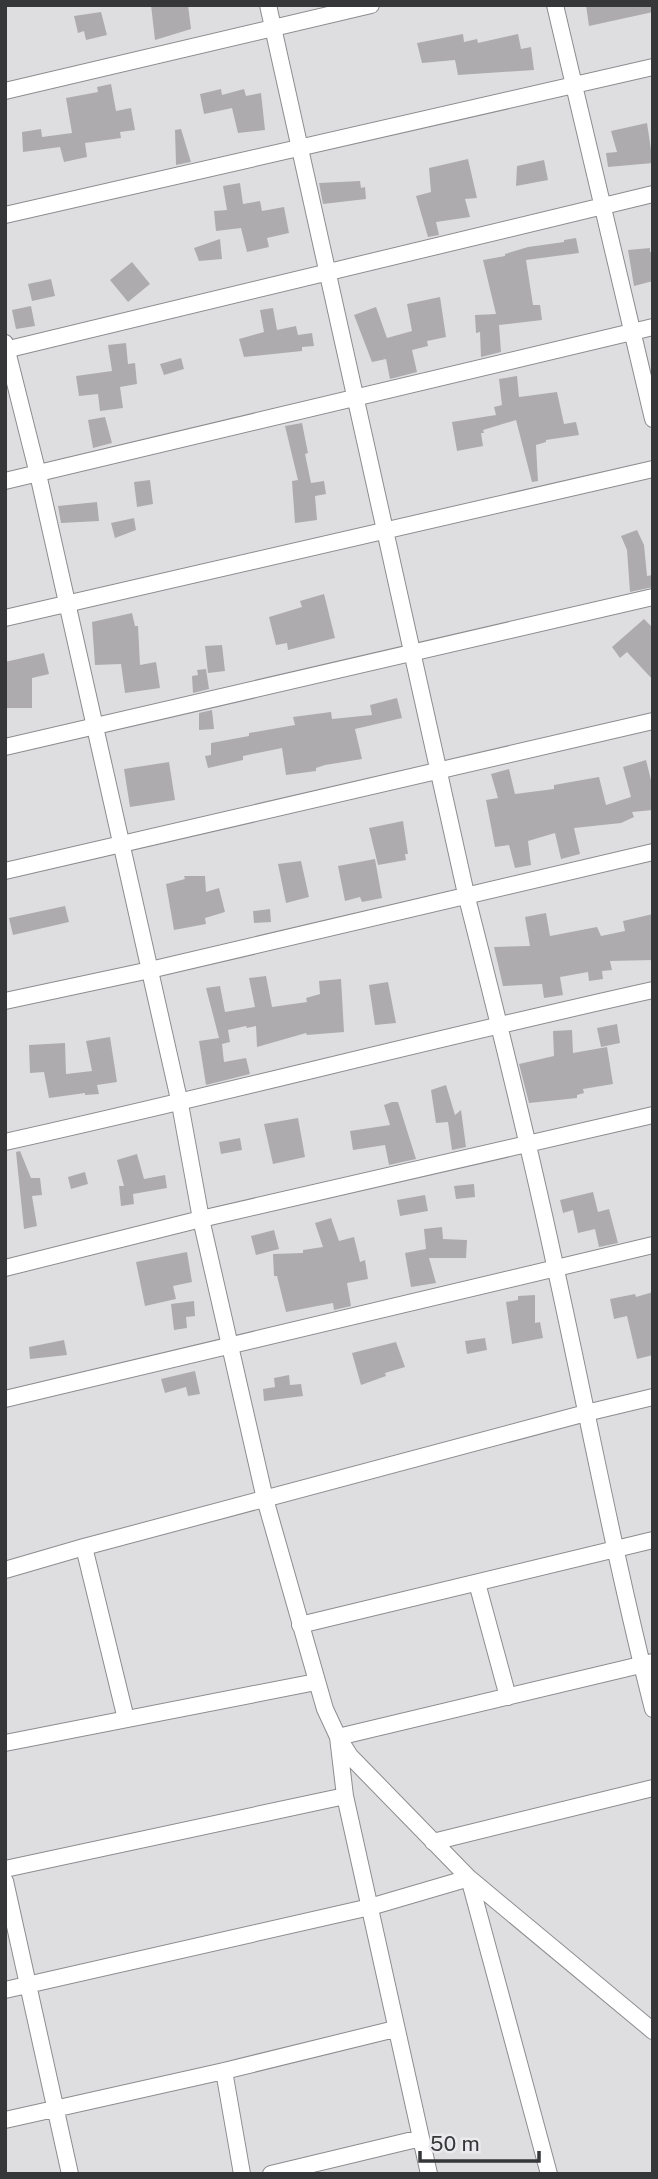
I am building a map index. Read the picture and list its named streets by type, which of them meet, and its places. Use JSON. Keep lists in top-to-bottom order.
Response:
{
  "scale_bar": "50 m"
}
